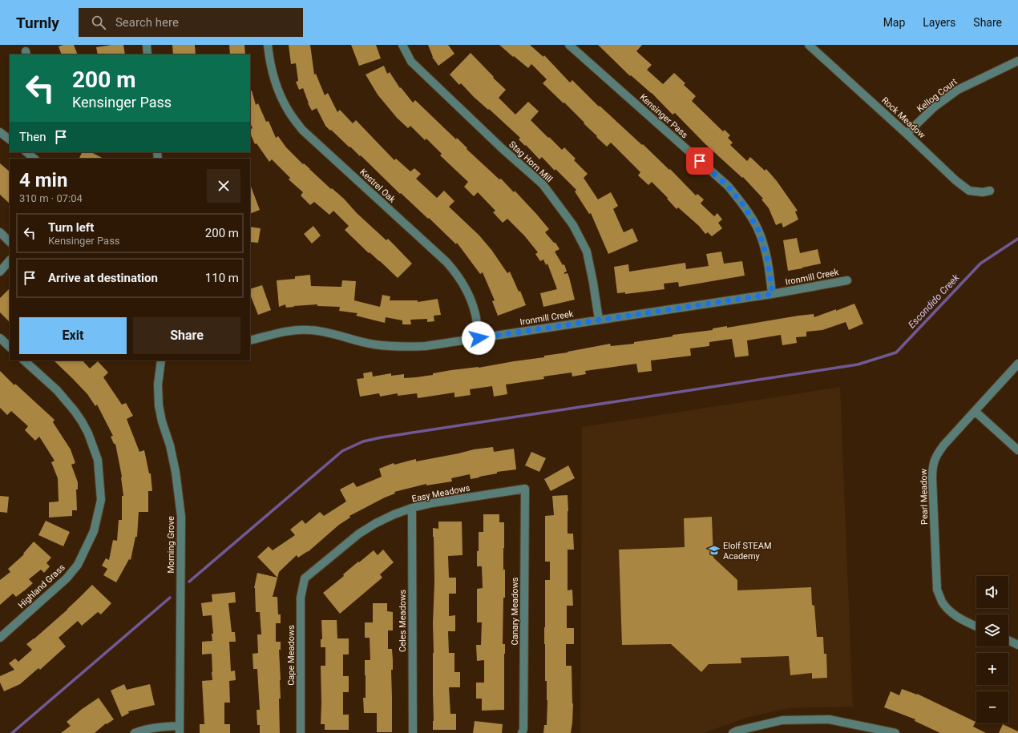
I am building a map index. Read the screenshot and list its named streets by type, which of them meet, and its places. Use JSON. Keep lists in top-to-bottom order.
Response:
{
  "streets": {
    "street": [
      "Kellog Court",
      "Kensinger Pass",
      "Rock Meadow",
      "Stag Horn Mill",
      "Kestrel Oak",
      "Ironmill Creek",
      "Easy Meadows",
      "Pearl Meadow",
      "Morning Grove",
      "Highland Grass",
      "Canary Meadows",
      "Celes Meadows",
      "Cape Meadows"
    ]
  },
  "crossings": [
    ["Kellog Court", "Rock Meadow"],
    ["Kensinger Pass", "Ironmill Creek"],
    ["Stag Horn Mill", "Ironmill Creek"],
    ["Kestrel Oak", "Ironmill Creek"],
    ["Easy Meadows", "Canary Meadows"],
    ["Easy Meadows", "Celes Meadows"],
    ["Easy Meadows", "Cape Meadows"]
  ],
  "water": ["Escondido Creek"],
  "places": {
    "school or university": ["Elolf STEAM Academy"]
  },
  "page": {
    "header": "Turnly",
    "search": "Search here",
    "nav": ["Map", "Layers", "Share"],
    "turn": ["200 m", "Kensinger Pass"],
    "then": "Then",
    "heading": ["4 min", "310 m · 07:04"],
    "list": [
      {
        "name": "Turn left",
        "note": "Kensinger Pass",
        "value": "200 m"
      },
      {
        "name": "Arrive at destination",
        "value": "110 m"
      }
    ],
    "buttons": ["Exit", "Share"],
    "map_buttons": ["+", "−"]
  }
}
